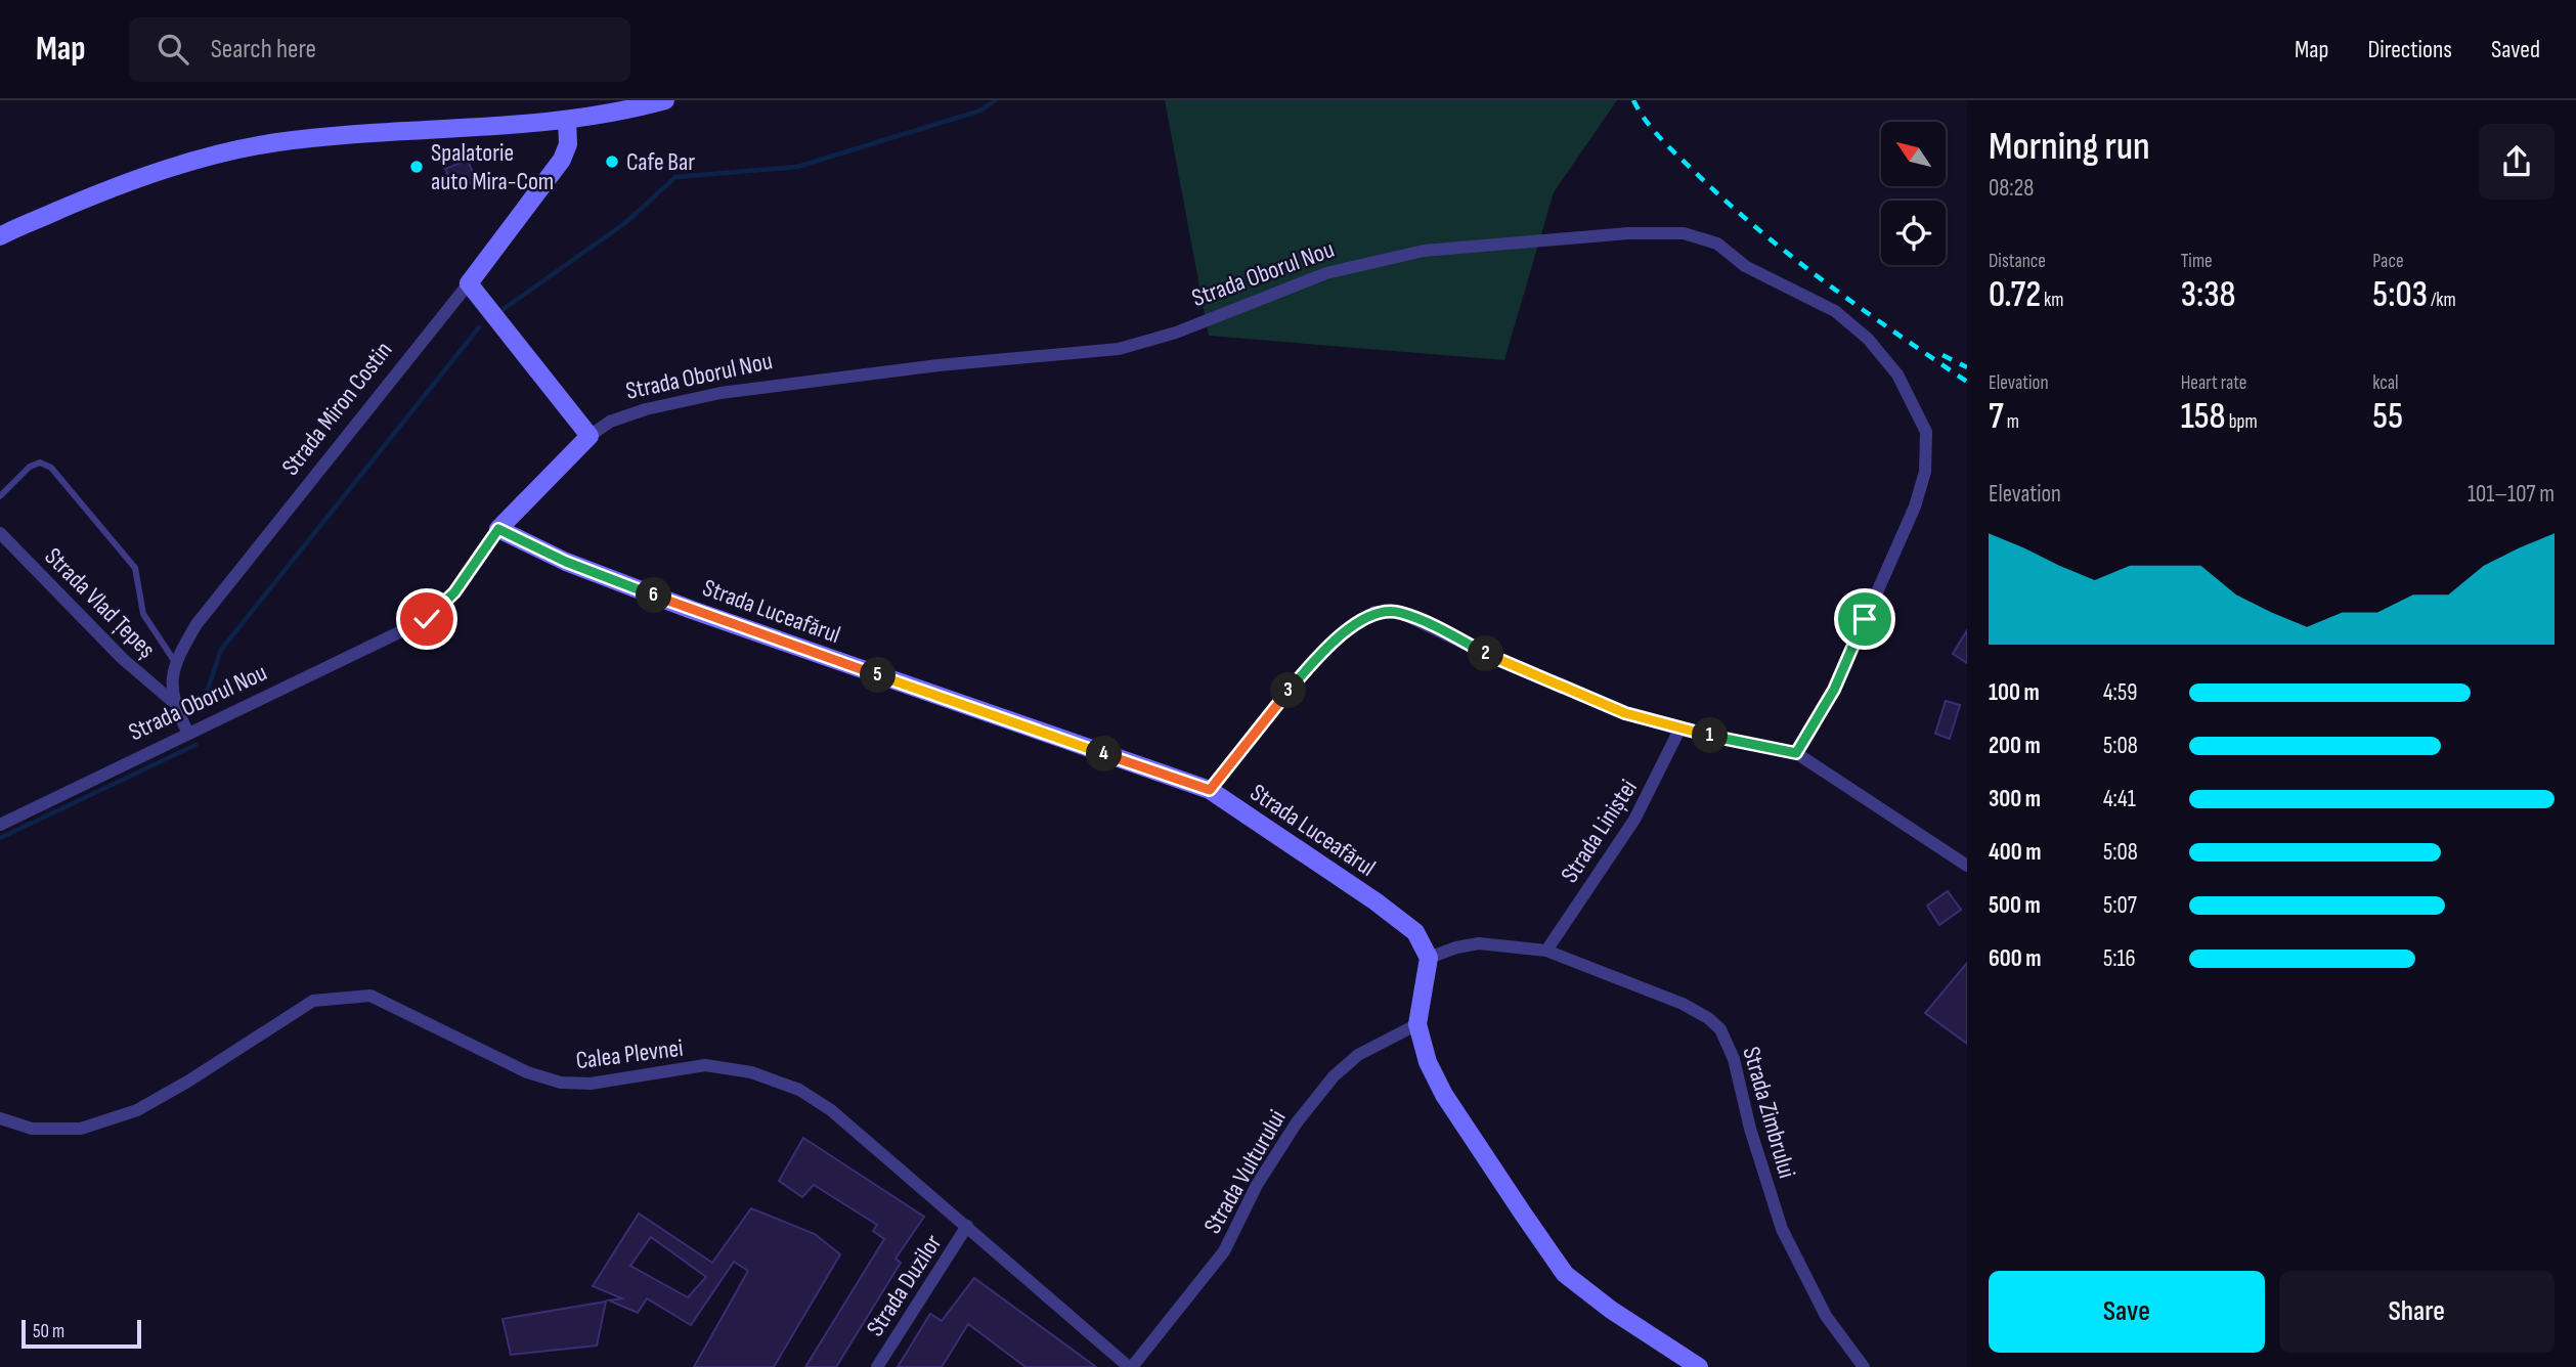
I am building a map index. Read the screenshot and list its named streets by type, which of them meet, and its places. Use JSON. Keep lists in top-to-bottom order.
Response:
{
  "streets": {
    "street": [
      "Strada Oborul Nou",
      "Strada Miron Costin",
      "Strada Vlad Țepeș",
      "Strada Luceafărul",
      "Strada Liniștei",
      "Calea Plevnei",
      "Strada Zimbrului",
      "Strada Vulturului",
      "Strada Duzilor"
    ]
  },
  "crossings": [
    ["Strada Oborul Nou", "Strada Luceafărul"],
    ["Strada Miron Costin", "Strada Vlad Țepeș"],
    ["Strada Luceafărul", "Strada Zimbrului"],
    ["Strada Liniștei", "Strada Zimbrului"],
    ["Calea Plevnei", "Strada Vulturului"],
    ["Calea Plevnei", "Strada Duzilor"]
  ],
  "places": ["Cafe Bar", "Spalatorie auto Mira-Com"],
  "scale_bar": "50 m",
  "north": "top left",
  "page": {
    "header": "Map",
    "search": "Search here",
    "nav": ["Map", "Directions", "Saved"],
    "heading": ["Morning run", "08:28"],
    "stats": [
      ["Distance", "0.72 km"],
      ["Time", "3:38"],
      ["Pace", "5:03 /km"],
      ["Elevation", "7 m"],
      ["Heart rate", "158 bpm"],
      ["kcal", "55"]
    ],
    "chart": ["Elevation", "101–107 m"],
    "pins": [
      "6",
      "2",
      "5",
      "3",
      "1",
      "4"
    ],
    "list": [
      {
        "name": "100 m",
        "note": "4:59"
      },
      {
        "name": "200 m",
        "note": "5:08"
      },
      {
        "name": "300 m",
        "note": "4:41"
      },
      {
        "name": "400 m",
        "note": "5:08"
      },
      {
        "name": "500 m",
        "note": "5:07"
      },
      {
        "name": "600 m",
        "note": "5:16"
      }
    ],
    "buttons": ["Save", "Share"],
    "scale": "50 m"
  }
}
